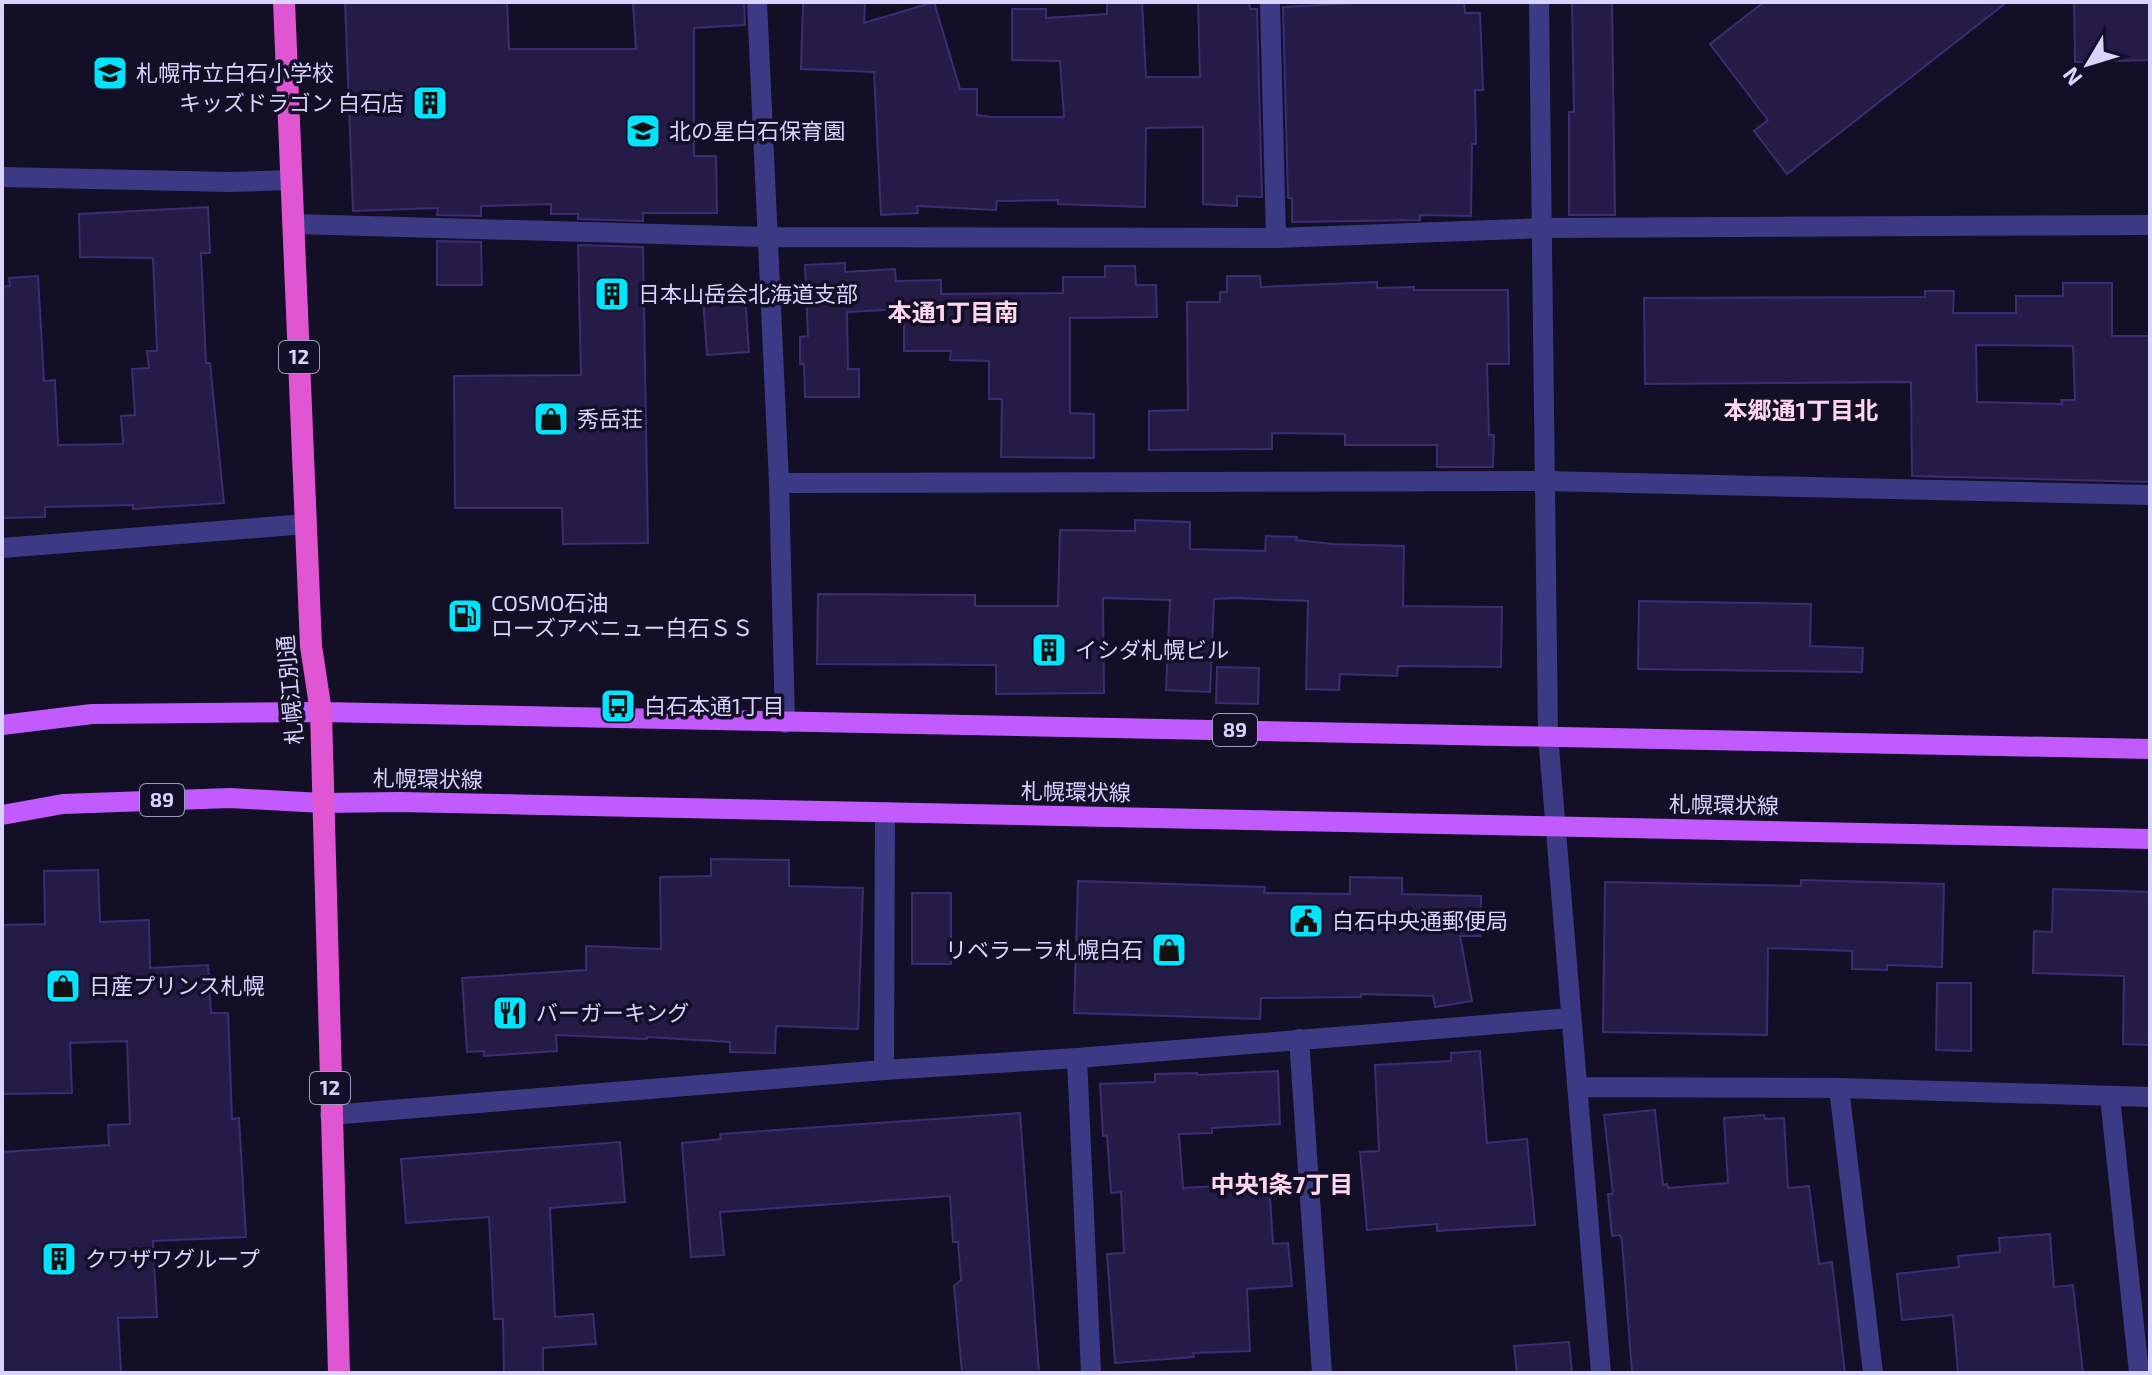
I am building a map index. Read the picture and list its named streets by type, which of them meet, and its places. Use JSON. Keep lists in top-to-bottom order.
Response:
{
  "streets": {
    "highway": ["12", "札幌江別通"],
    "main road": ["89", "札幌環状線"]
  },
  "crossings": [
    ["札幌江別通", "89"],
    ["札幌江別通", "札幌環状線"]
  ],
  "districts": ["本通1丁目南", "本郷通1丁目北", "中央1条7丁目"],
  "places": {
    "school or university": ["札幌市立白石小学校", "北の星白石保育園"],
    "building": [
      "キッズドラゴン 白石店",
      "日本山岳会北海道支部",
      "イシダ札幌ビル",
      "クワザワグループ"
    ],
    "shop": ["秀岳荘", "リベラーラ札幌白石", "日産プリンス札幌"],
    "fuel station": ["COSMO石油 ローズアベニュー白石ＳＳ"],
    "bus stop": ["白石本通1丁目"],
    "public building": ["白石中央通郵便局"],
    "restaurant": ["バーガーキング"]
  },
  "north": "bottom left"
}
